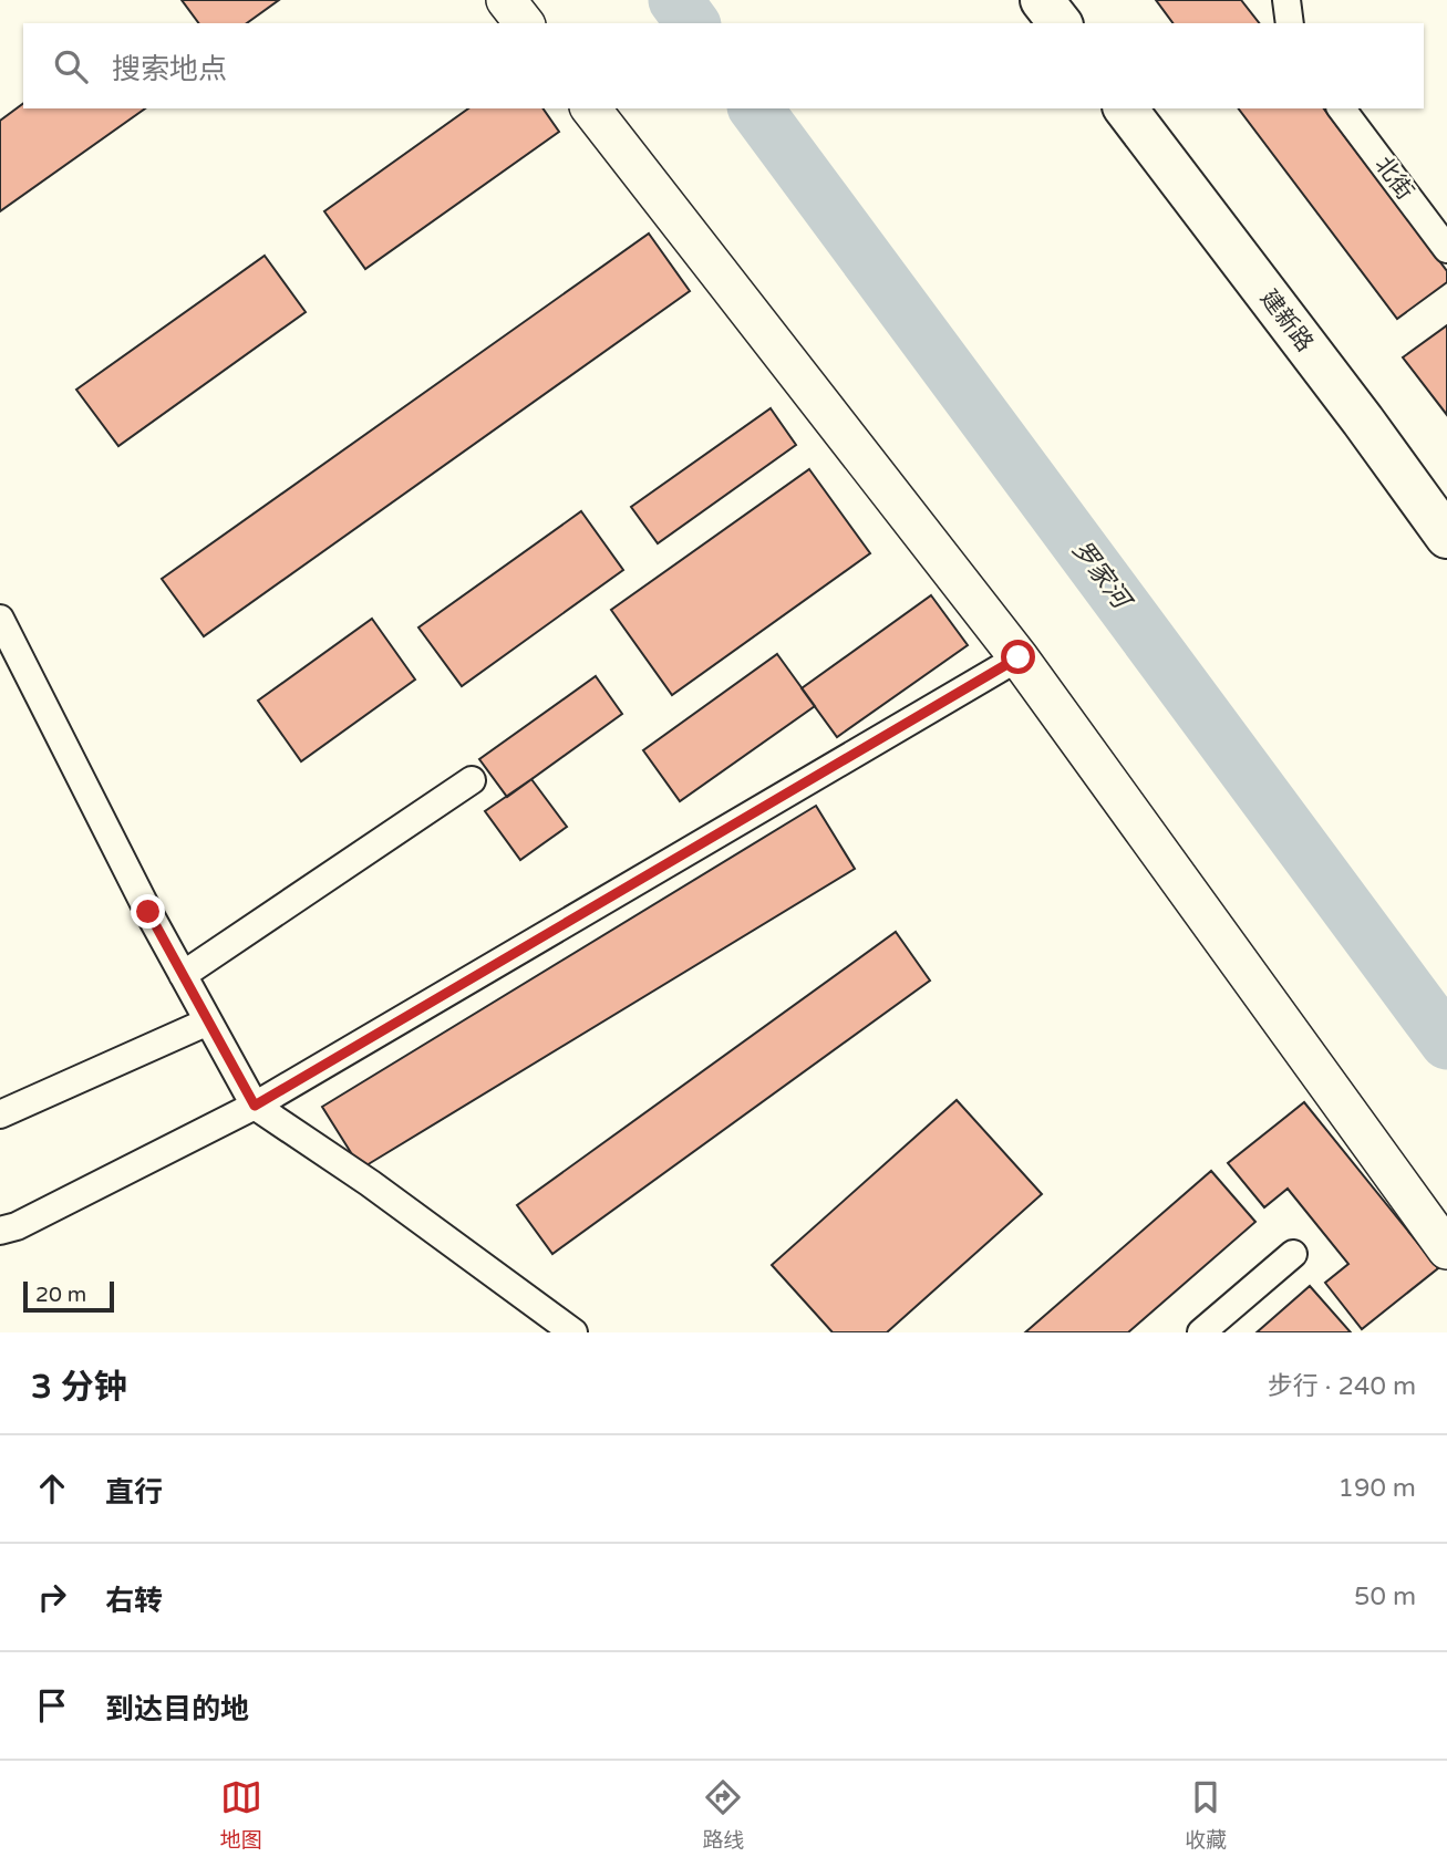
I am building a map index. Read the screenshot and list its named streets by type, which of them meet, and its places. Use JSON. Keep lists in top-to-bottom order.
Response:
{
  "streets": {
    "main road": ["建新路"],
    "street": ["北街"]
  },
  "water": ["罗家河"],
  "scale_bar": "20 m",
  "page": {
    "search": "搜索地点",
    "scale": "20 m",
    "heading": ["3 分钟", "步行 · 240 m"],
    "list": [
      ["直行", "190 m"],
      ["右转", "50 m"],
      "到达目的地"
    ],
    "nav": ["地图", "路线", "收藏"]
  }
}
